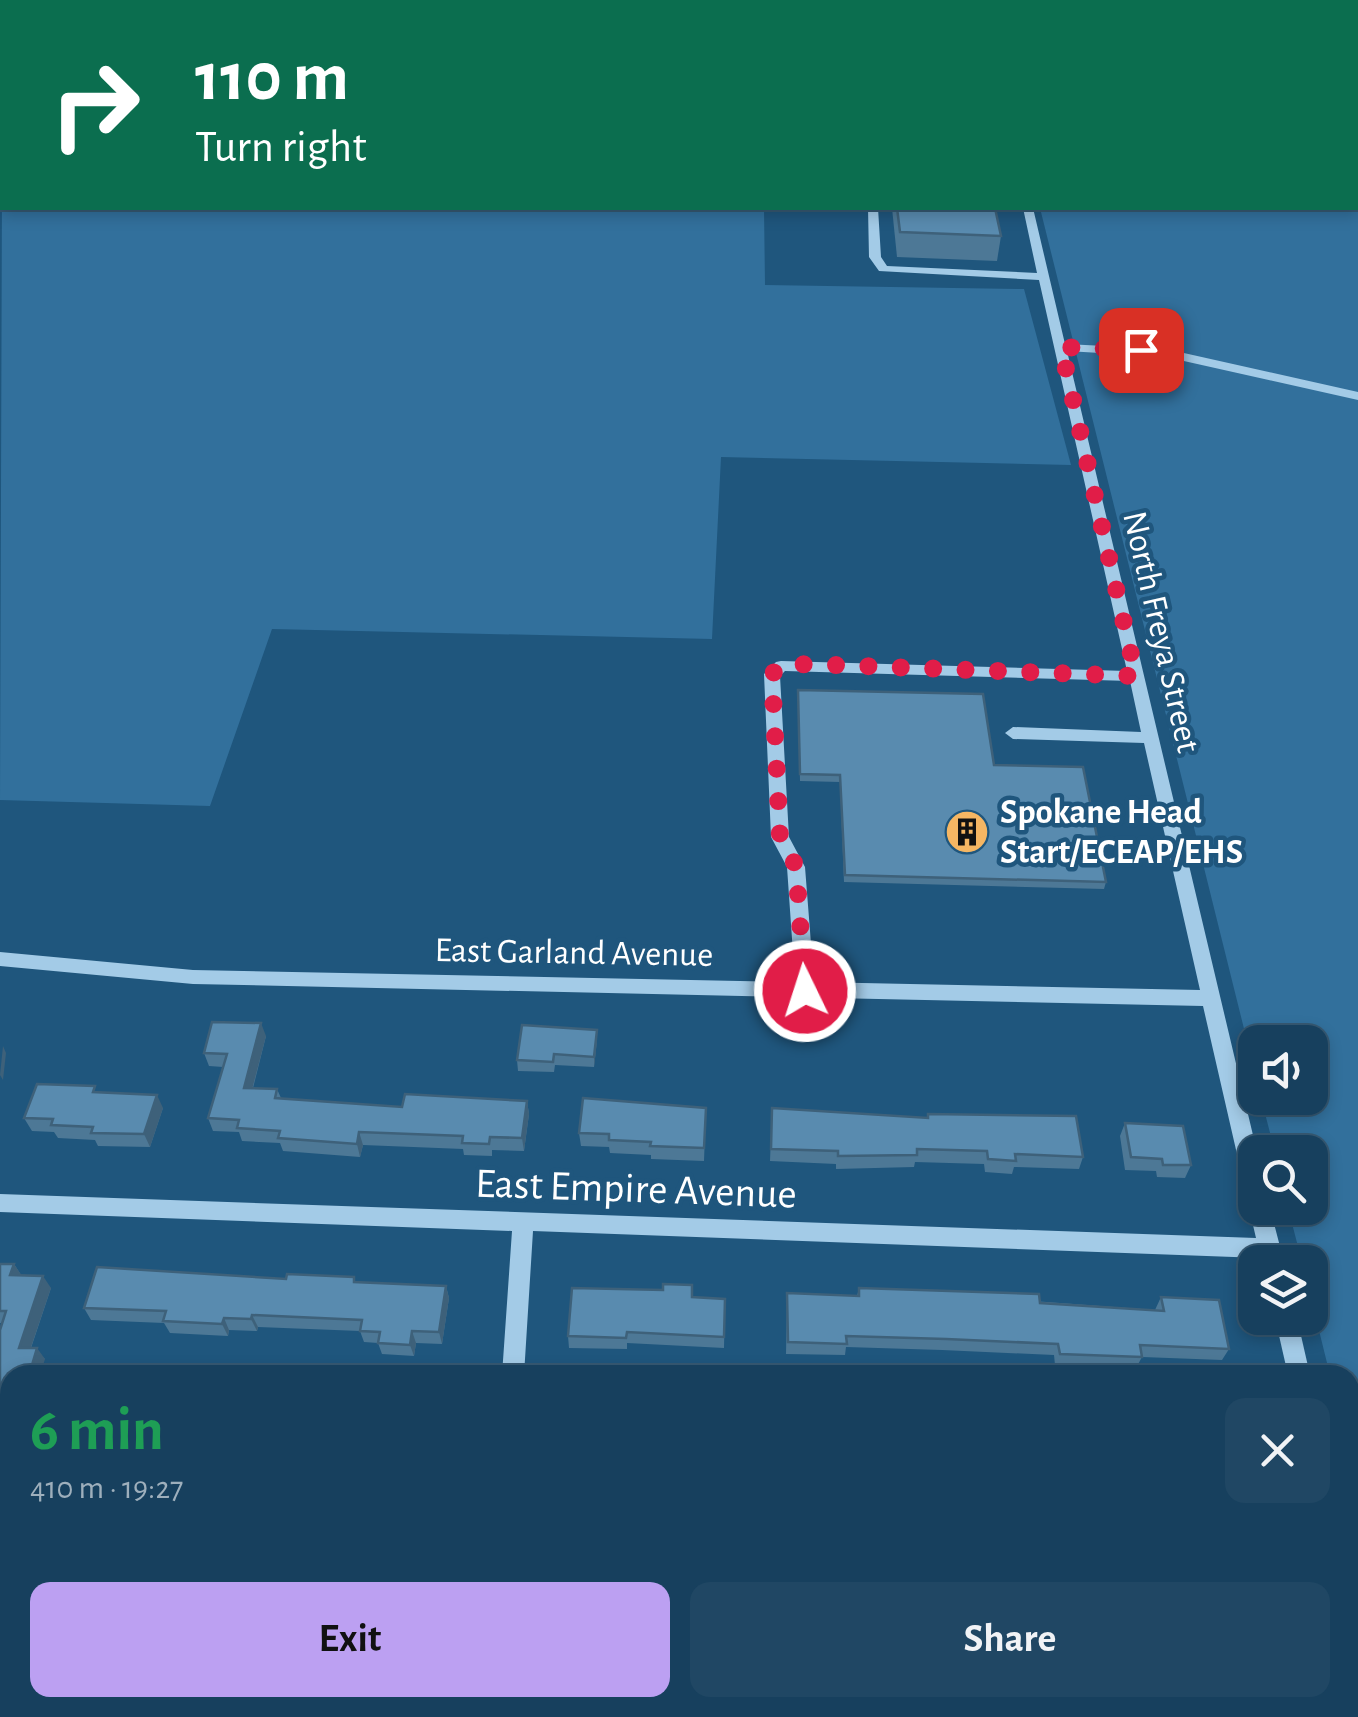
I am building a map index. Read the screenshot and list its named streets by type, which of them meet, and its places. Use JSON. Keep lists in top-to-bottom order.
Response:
{
  "streets": {
    "street": ["North Freya Street", "East Garland Avenue", "East Empire Avenue"]
  },
  "crossings": [
    ["North Freya Street", "East Garland Avenue"]
  ],
  "places": {
    "building": ["Spokane Head Start/ECEAP/EHS"]
  },
  "page": {
    "turn": ["110 m", "Turn right"],
    "heading": ["6 min", "410 m · 19:27"],
    "buttons": ["Exit", "Share"]
  }
}
